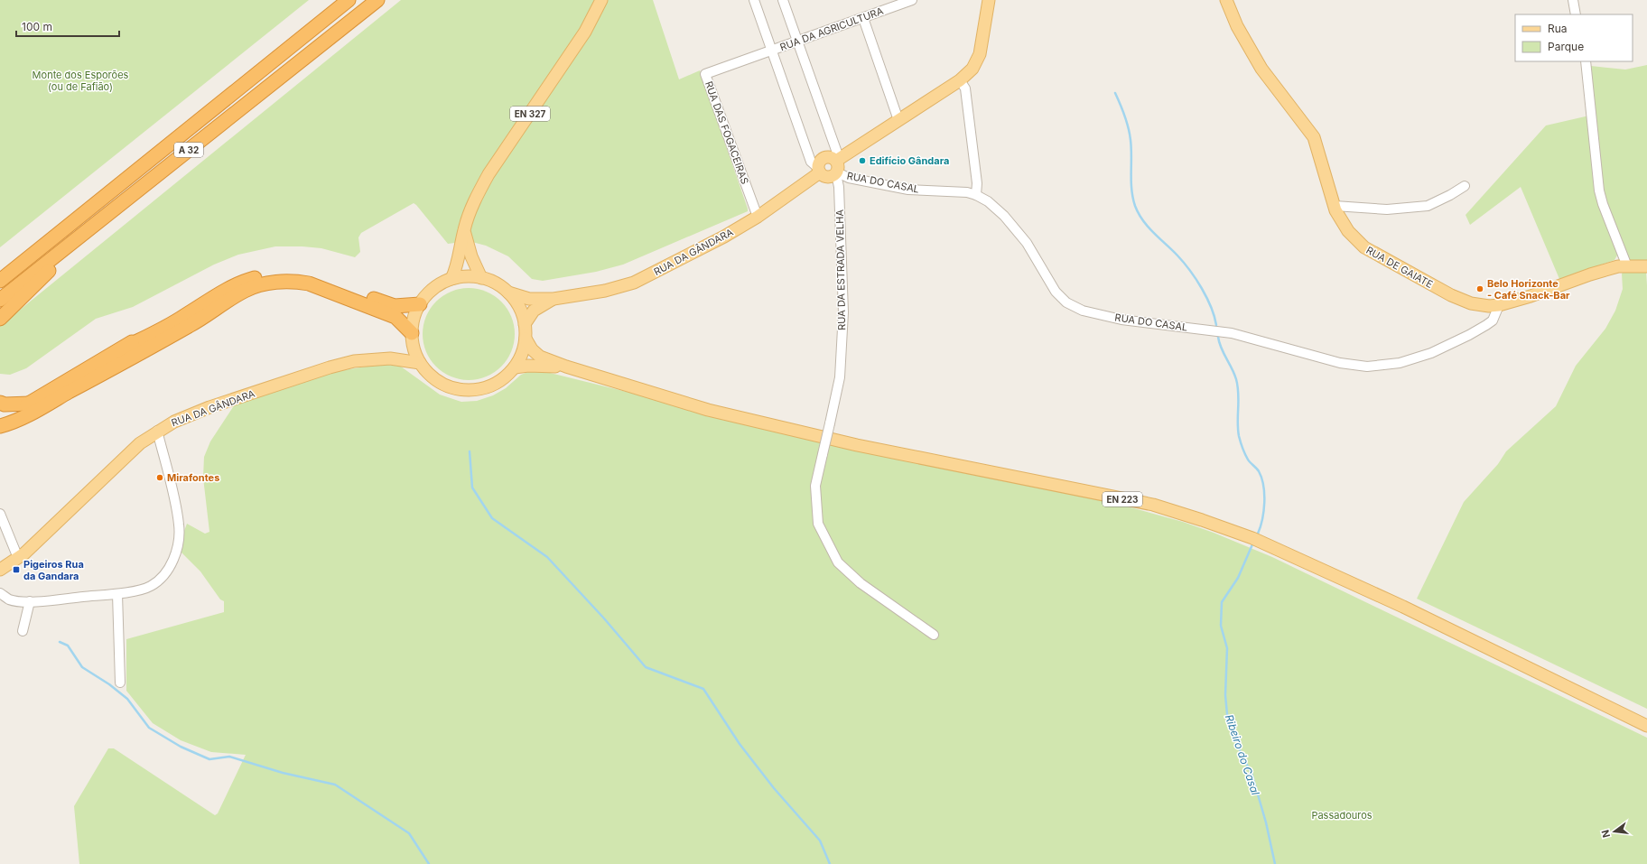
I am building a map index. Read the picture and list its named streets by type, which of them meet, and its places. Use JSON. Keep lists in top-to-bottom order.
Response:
{
  "streets": {
    "highway": ["A 32"],
    "main road": [
      "EN 327",
      "RUA DA GÂNDARA",
      "RUA DE GAIATE",
      "EN 223"
    ],
    "street": [
      "RUA DA AGRICULTURA",
      "RUA DAS FOGACEIRAS",
      "RUA DO CASAL",
      "RUA DA ESTRADA VELHA"
    ]
  },
  "crossings": [
    ["RUA DA AGRICULTURA", "RUA DAS FOGACEIRAS"],
    ["RUA DA AGRICULTURA", "RUA DA ESTRADA VELHA"],
    ["EN 327", "RUA DA GÂNDARA"],
    ["EN 327", "EN 223"],
    ["RUA DAS FOGACEIRAS", "RUA DA GÂNDARA"],
    ["RUA DO CASAL", "RUA DA GÂNDARA"],
    ["RUA DO CASAL", "RUA DE GAIATE"],
    ["RUA DO CASAL", "RUA DA ESTRADA VELHA"],
    ["RUA DA GÂNDARA", "RUA DA ESTRADA VELHA"],
    ["RUA DA GÂNDARA", "EN 223"]
  ],
  "water": ["Ribeiro do Casal"],
  "parks": ["Monte dos Esporões (ou de Fafião)", "Passadouros"],
  "places": {
    "other": ["Edifício Gândara", "Belo Horizonte - Café Snack-Bar", "Mirafontes"],
    "transit": ["Pigeiros Rua da Gandara"]
  },
  "legend": ["Rua", "Parque"],
  "scale_bar": "100 m",
  "north": "left"
}
